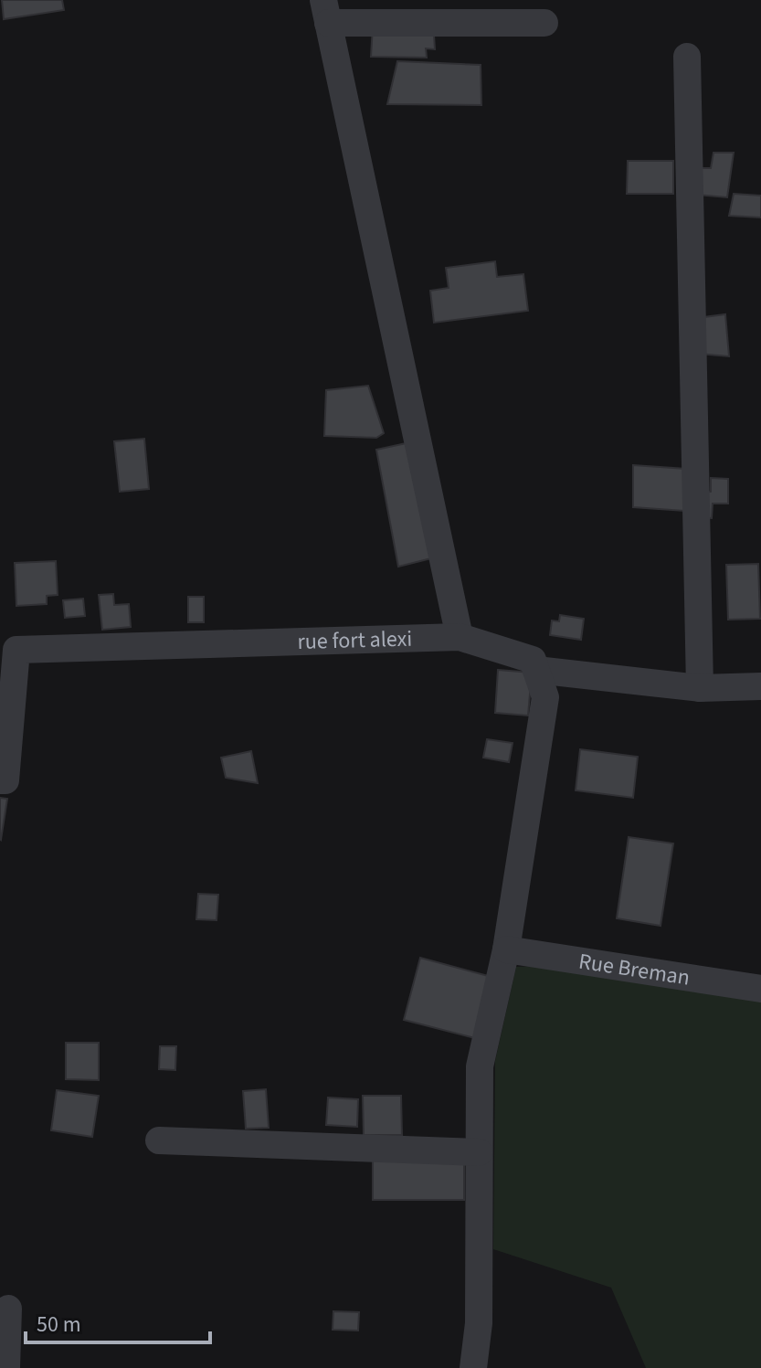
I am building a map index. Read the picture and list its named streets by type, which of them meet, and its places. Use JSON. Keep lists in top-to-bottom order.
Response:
{
  "streets": {
    "street": ["rue fort alexi", "Rue Breman"]
  },
  "scale_bar": "50 m"
}
